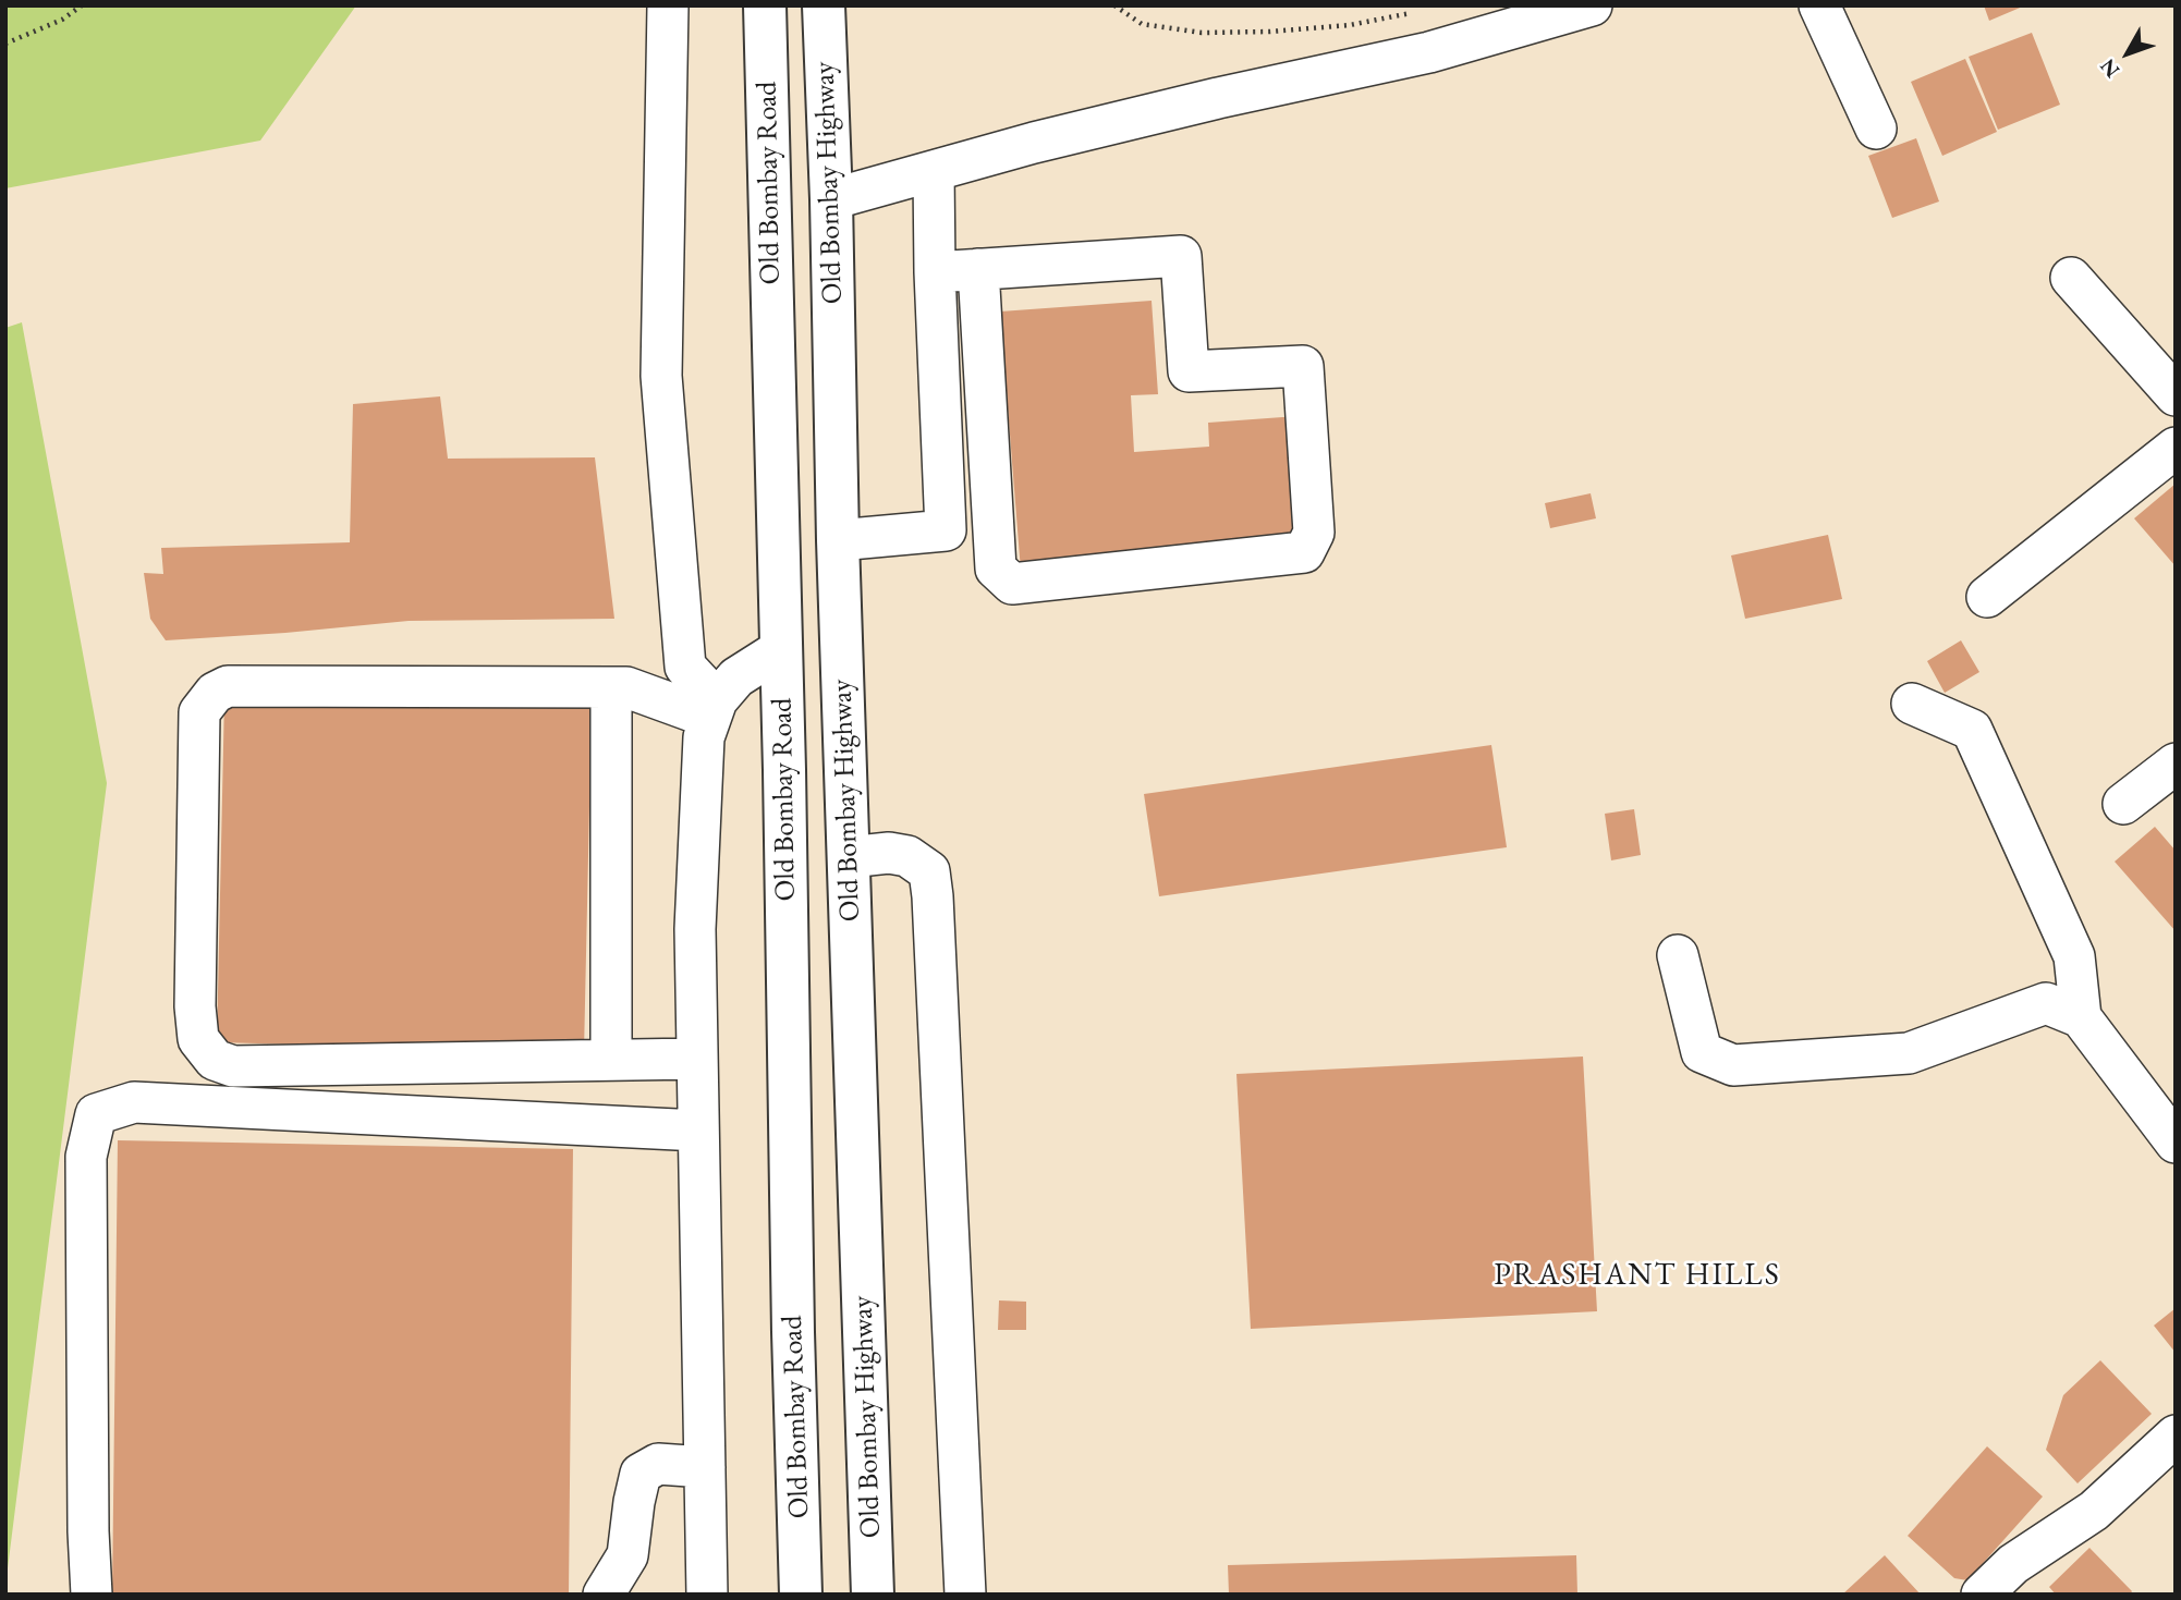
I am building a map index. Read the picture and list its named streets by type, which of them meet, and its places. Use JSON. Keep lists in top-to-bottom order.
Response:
{
  "streets": {
    "main road": ["Old Bombay Road", "Old Bombay Highway"]
  },
  "districts": ["PRASHANT HILLS"],
  "north": "bottom left"
}
